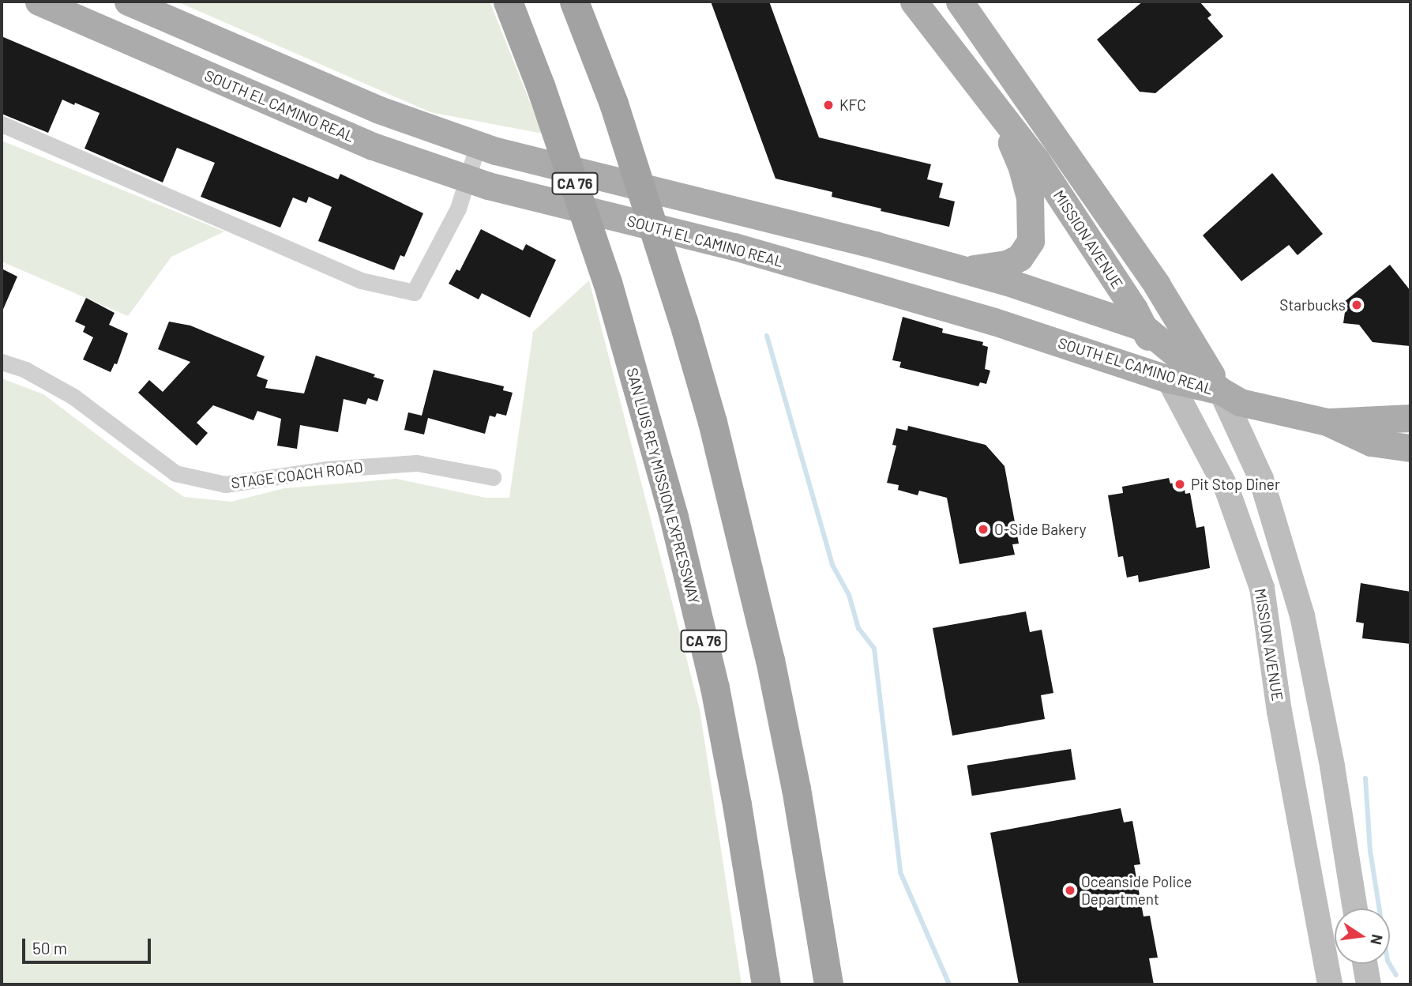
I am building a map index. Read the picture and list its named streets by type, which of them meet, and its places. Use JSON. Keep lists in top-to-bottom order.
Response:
{
  "streets": {
    "highway": ["CA 76", "SAN LUIS REY MISSION EXPRESSWAY"],
    "main road": ["SOUTH EL CAMINO REAL", "MISSION AVENUE"],
    "street": ["STAGE COACH ROAD"]
  },
  "crossings": [
    ["SOUTH EL CAMINO REAL", "MISSION AVENUE"]
  ],
  "places": [
    "KFC",
    "Starbucks",
    "Pit Stop Diner",
    "O-Side Bakery",
    "Oceanside Police Department"
  ],
  "scale_bar": "50 m",
  "north": "right"
}
